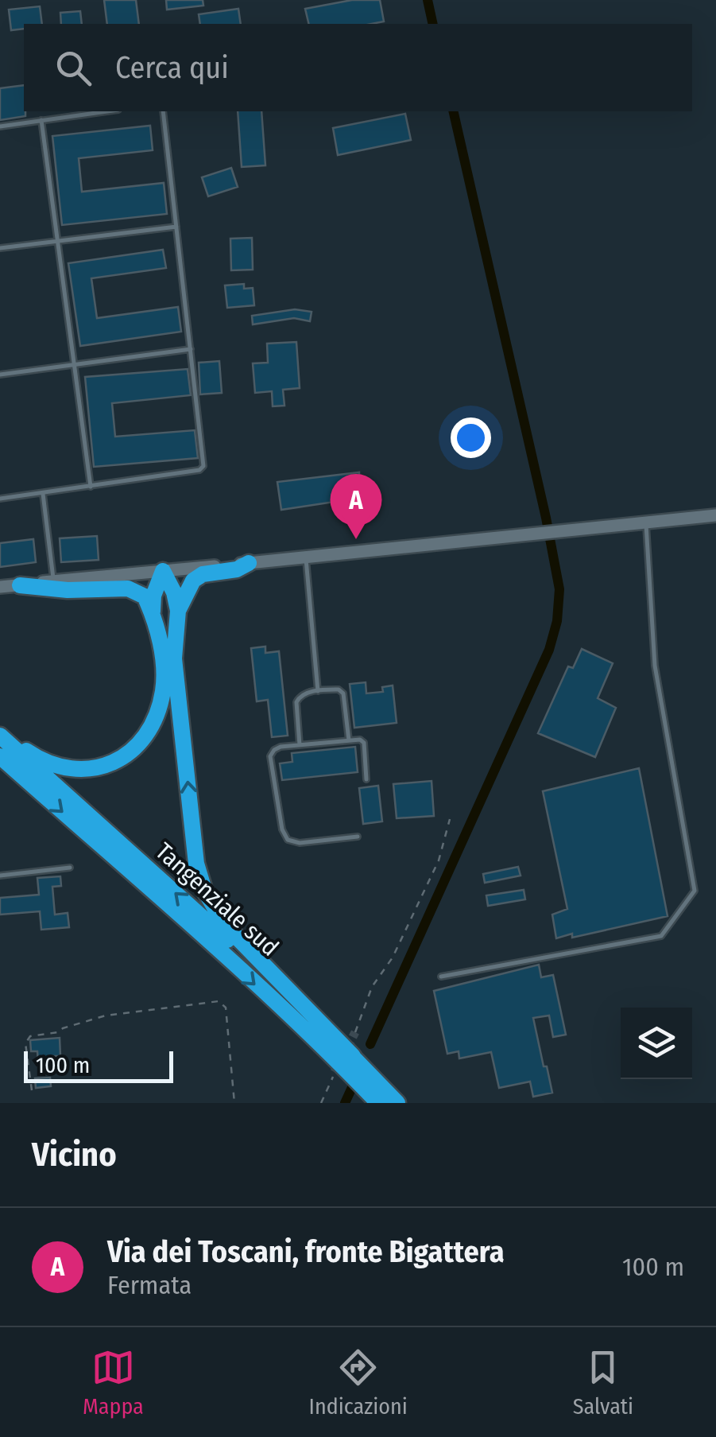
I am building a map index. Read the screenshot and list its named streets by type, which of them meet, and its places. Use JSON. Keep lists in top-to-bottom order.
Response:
{
  "streets": {
    "highway": ["Tangenziale sud"]
  },
  "scale_bar": "100 m",
  "page": {
    "search": "Cerca qui",
    "pins": "A",
    "scale": "100 m",
    "heading": "Vicino",
    "list": [
      {
        "mark": "A",
        "name": "Via dei Toscani, fronte Bigattera",
        "note": "Fermata",
        "value": "100 m"
      }
    ],
    "nav": ["Mappa", "Indicazioni", "Salvati"]
  }
}
